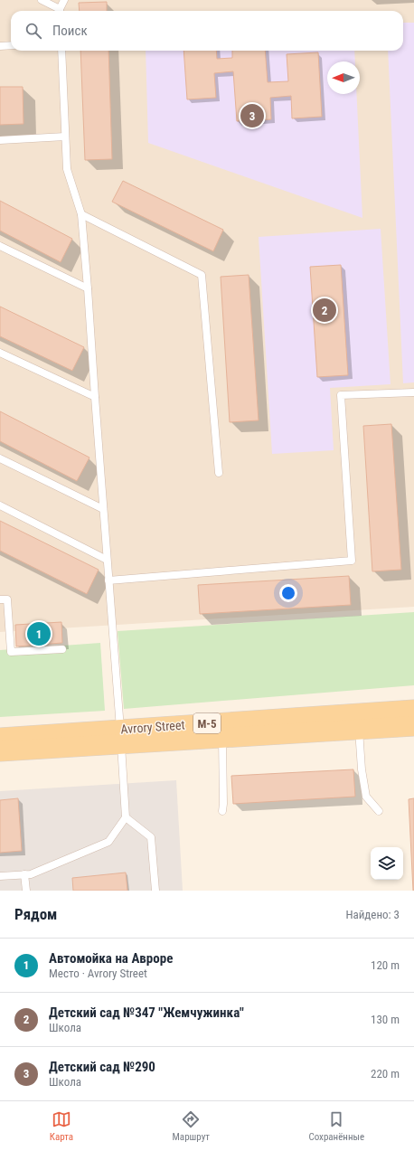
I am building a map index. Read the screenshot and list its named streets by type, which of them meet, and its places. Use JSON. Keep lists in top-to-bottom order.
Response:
{
  "streets": {
    "main road": ["М-5", "Avrory Street"]
  },
  "north": "left",
  "page": {
    "search": "Поиск",
    "pins": ["3", "2", "1"],
    "heading": ["Рядом", "Найдено: 3"],
    "list": [
      {
        "mark": "1",
        "name": "Автомойка на Авроре",
        "note": "Место · Avrory Street",
        "value": "120 m"
      },
      {
        "mark": "2",
        "name": "Детский сад №347 \"Жемчужинка\"",
        "note": "Школа",
        "value": "130 m"
      },
      {
        "mark": "3",
        "name": "Детский сад №290",
        "note": "Школа",
        "value": "220 m"
      }
    ],
    "nav": ["Карта", "Маршрут", "Сохранённые"]
  }
}
